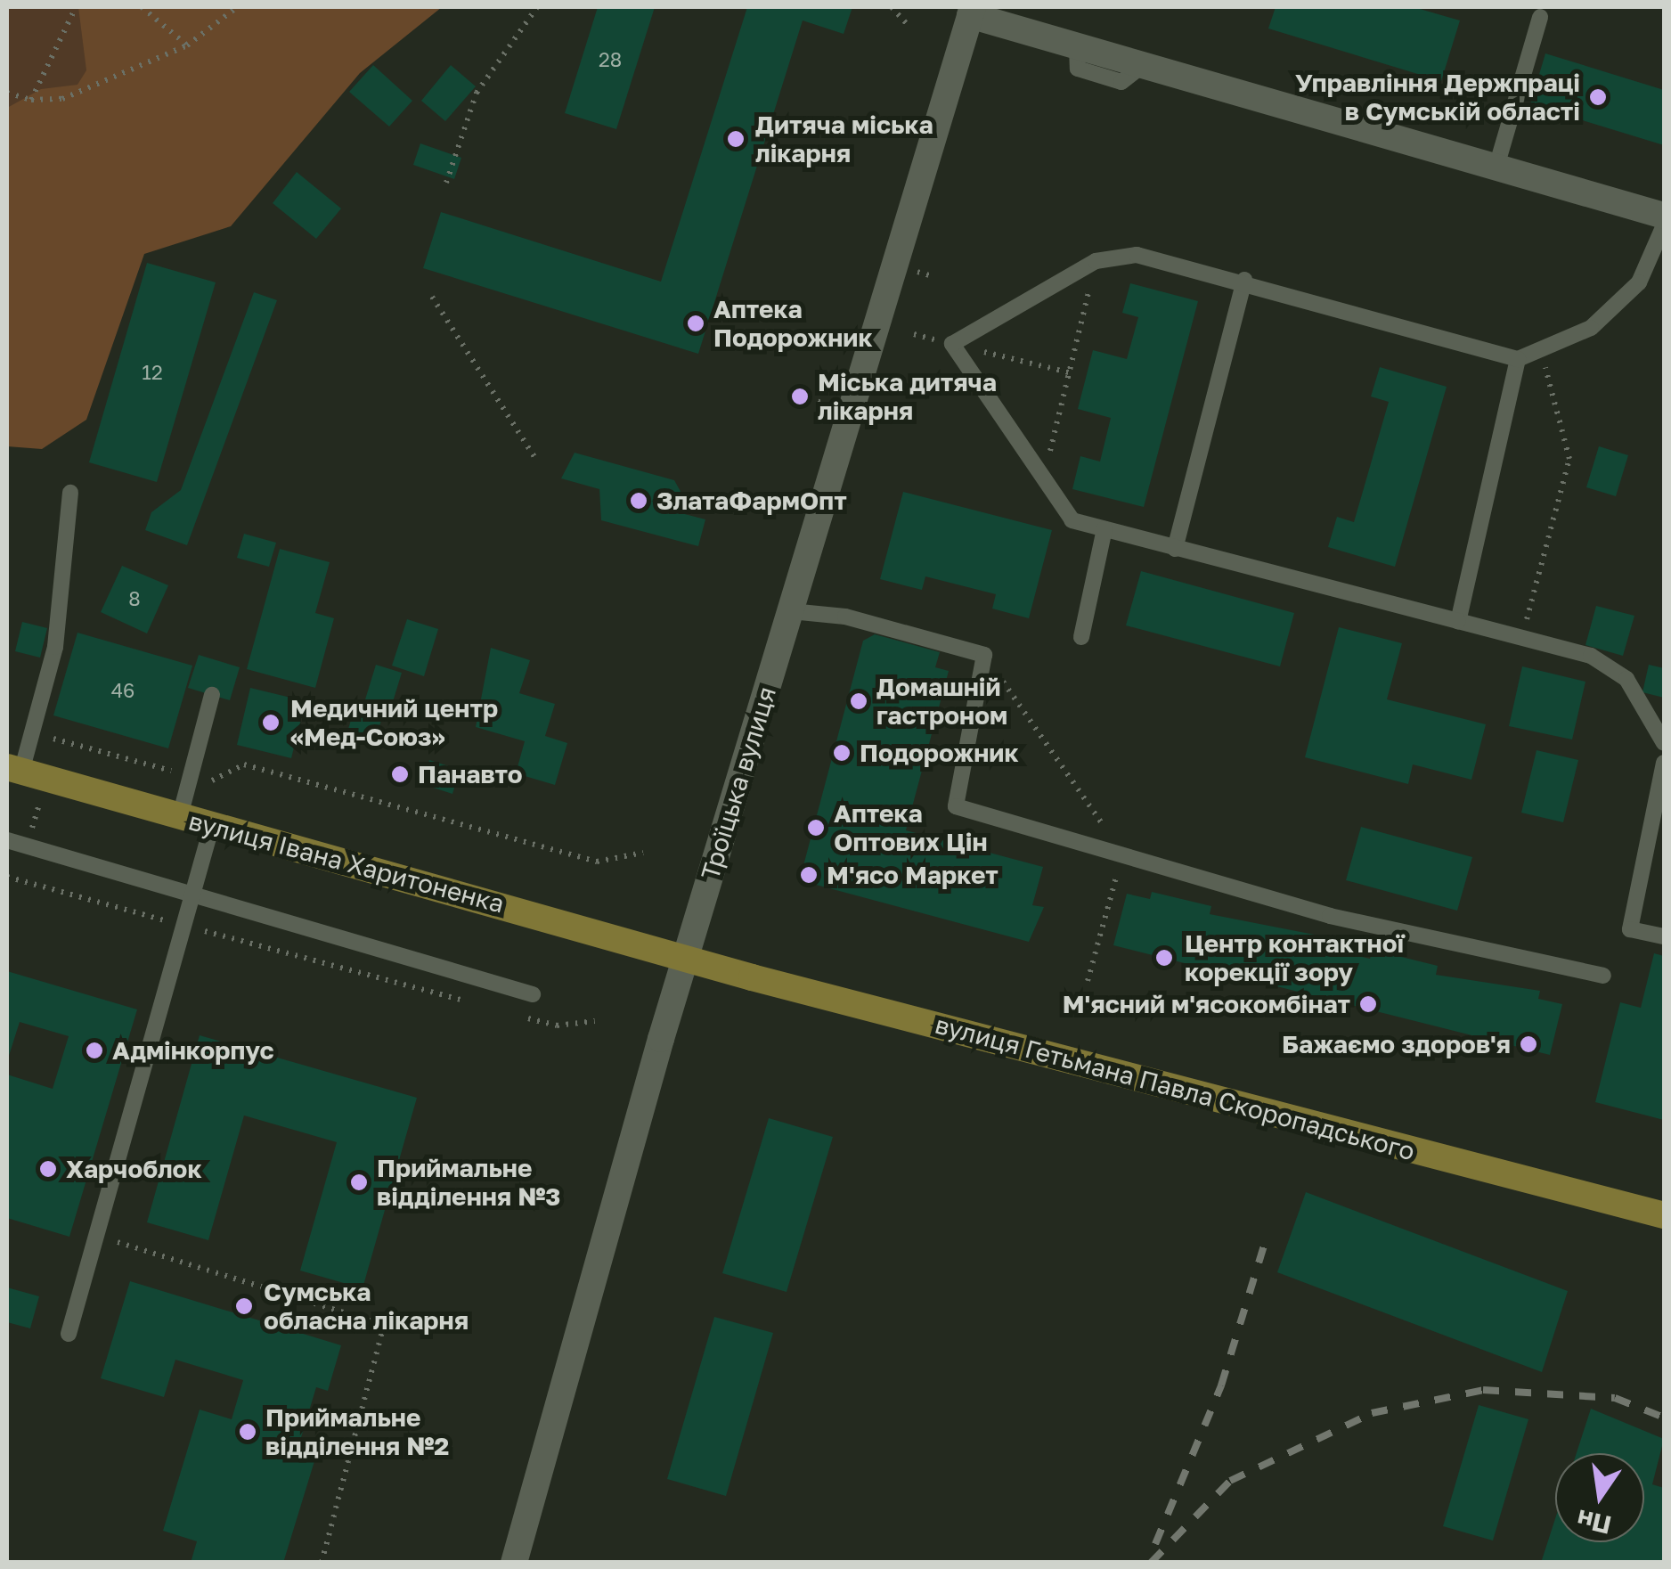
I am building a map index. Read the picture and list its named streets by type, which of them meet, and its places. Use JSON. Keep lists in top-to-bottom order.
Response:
{
  "streets": {
    "main road": ["Троїцька вулиця", "вулиця Івана Харитоненка", "вулиця Гетьмана Павла Скоропадського"]
  },
  "crossings": [
    ["Троїцька вулиця", "вулиця Івана Харитоненка"],
    ["Троїцька вулиця", "вулиця Гетьмана Павла Скоропадського"],
    ["вулиця Івана Харитоненка", "вулиця Гетьмана Павла Скоропадського"]
  ],
  "places": [
    "Управління Держпраці в Сумській області",
    "Дитяча міська лікарня",
    "Аптека Подорожник",
    "Міська дитяча лікарня",
    "ЗлатаФармОпт",
    "Домашній гастроном",
    "Медичний центр «Мед-Союз»",
    "Подорожник",
    "Панавто",
    "Аптека Оптових Цін",
    "М'ясо Маркет",
    "Центр контактної корекції зору",
    "М'ясний м'ясокомбінат",
    "Бажаємо здоров'я",
    "Адмінкорпус",
    "Харчоблок",
    "Приймальне відділення №3",
    "Сумська обласна лікарня",
    "Приймальне відділення №2"
  ],
  "house_numbers": [
    "28",
    "12",
    "8",
    "46"
  ],
  "north": "bottom"
}
